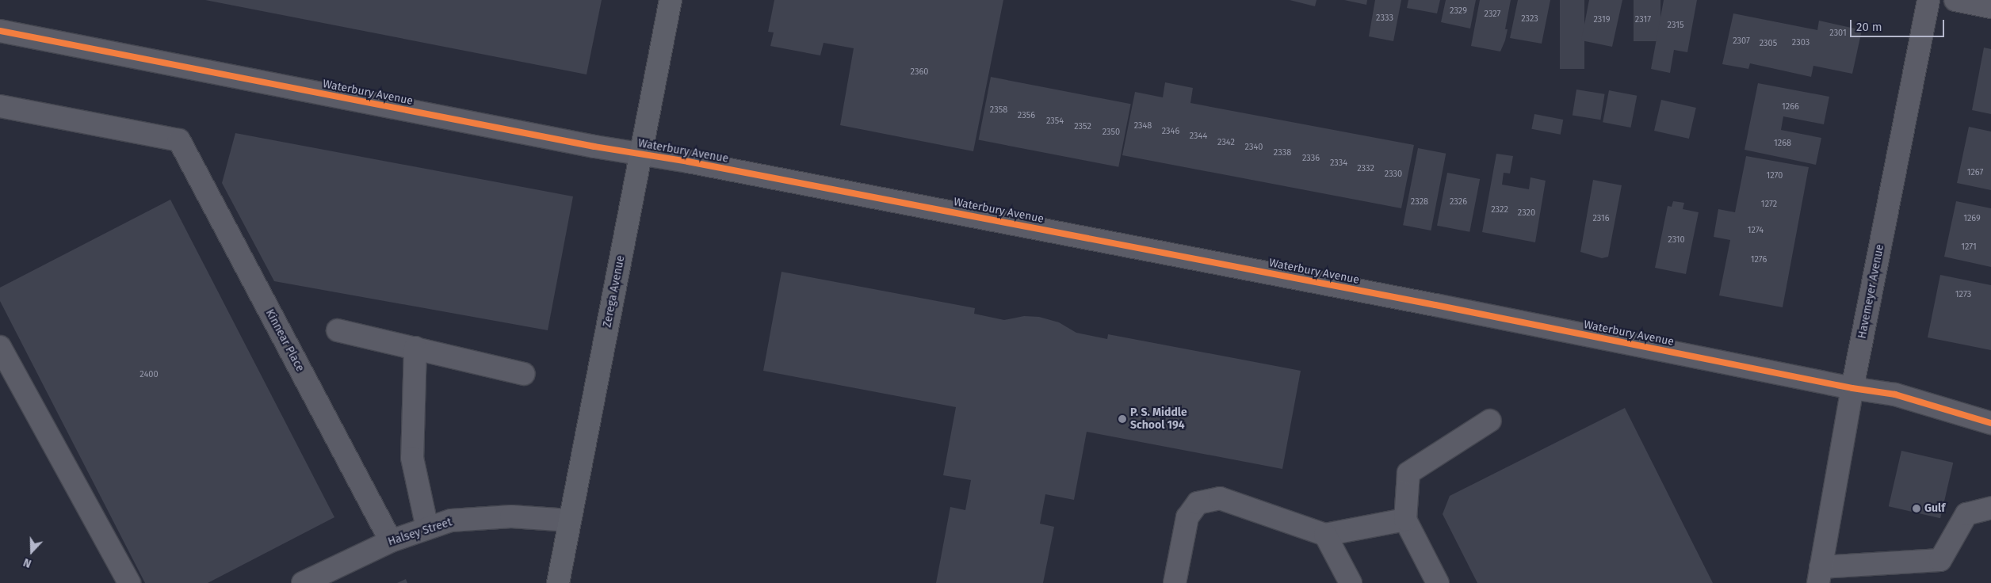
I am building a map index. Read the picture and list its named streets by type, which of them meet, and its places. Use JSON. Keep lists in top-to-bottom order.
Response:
{
  "streets": {
    "main road": ["Zerega Avenue"],
    "street": [
      "Waterbury Avenue",
      "Havemeyer Avenue",
      "Kinnear Place",
      "Halsey Street"
    ]
  },
  "crossings": [
    ["Waterbury Avenue", "Zerega Avenue"],
    ["Waterbury Avenue", "Havemeyer Avenue"],
    ["Zerega Avenue", "Halsey Street"],
    ["Kinnear Place", "Halsey Street"]
  ],
  "places": ["P. S. Middle School 194", "Gulf"],
  "house_numbers": [
    "2329",
    "2327",
    "2333",
    "2323",
    "2319",
    "2317",
    "2315",
    "2301",
    "2307",
    "2303",
    "2305",
    "2360",
    "1266",
    "2358",
    "2356",
    "2354",
    "2348",
    "2352",
    "2346",
    "2350",
    "2344",
    "2342",
    "1268",
    "2340",
    "2338",
    "2336",
    "2334",
    "2332",
    "1267",
    "2330",
    "1270",
    "2328",
    "2326",
    "1272",
    "2322",
    "2320",
    "2316",
    "1269",
    "1274",
    "2310",
    "1271",
    "1276",
    "1273",
    "2400"
  ],
  "scale_bar": "20 m",
  "north": "bottom"
}
